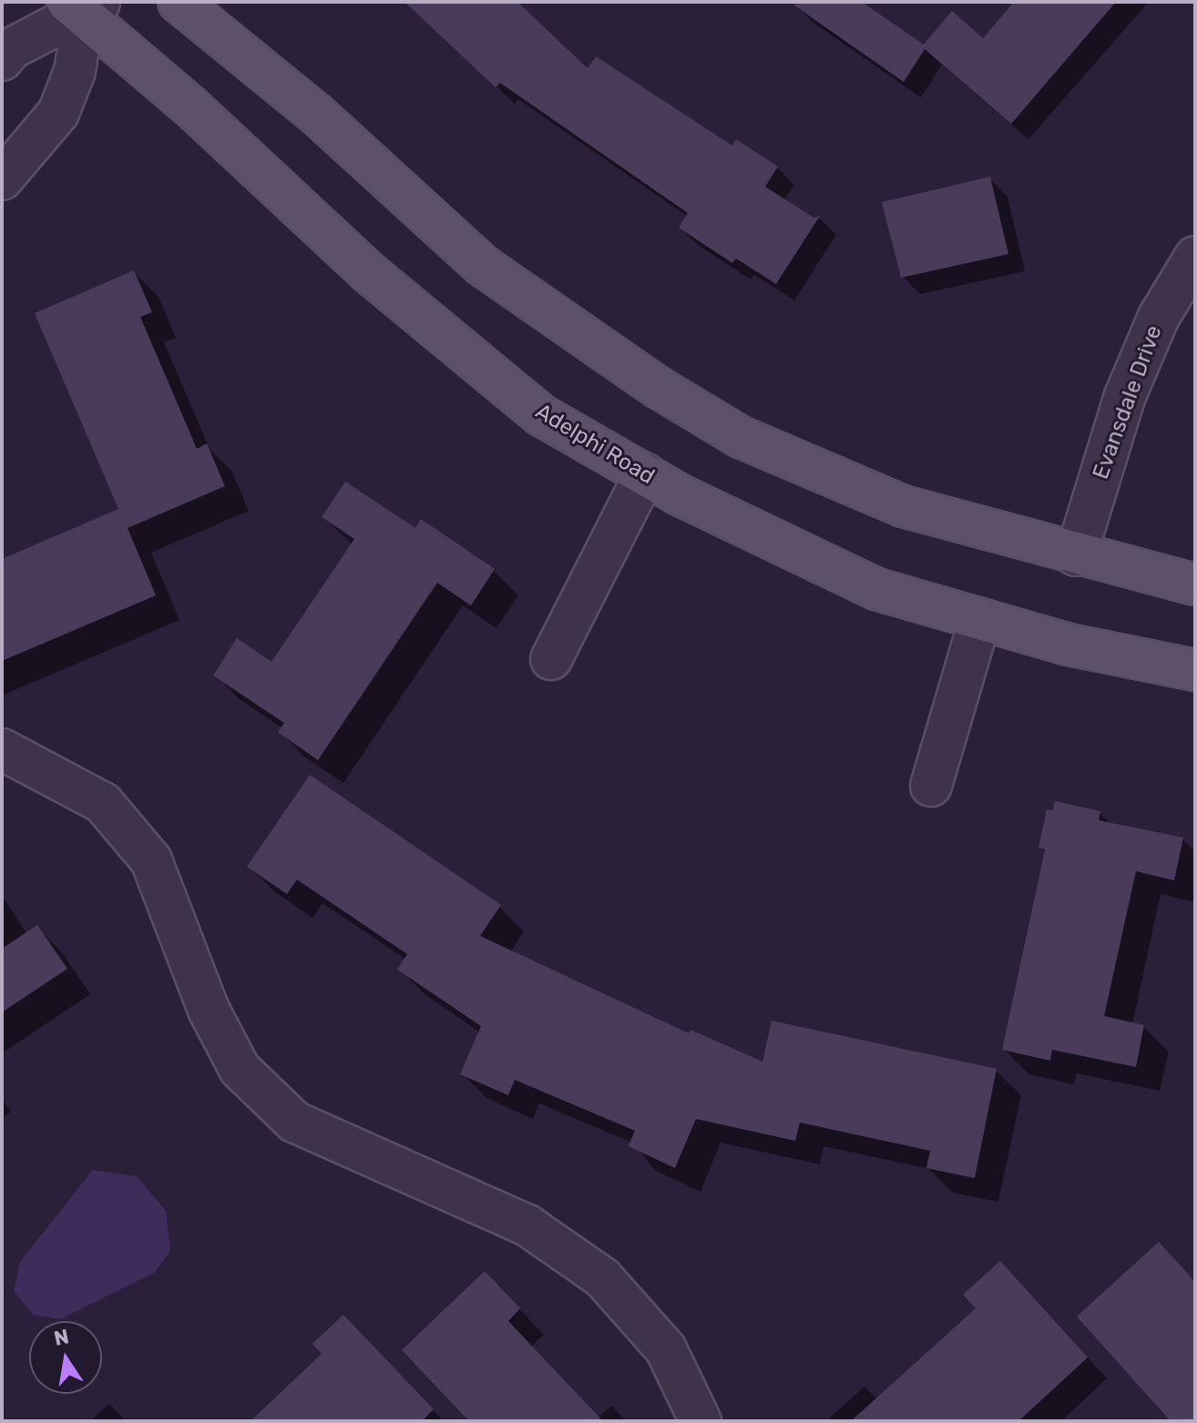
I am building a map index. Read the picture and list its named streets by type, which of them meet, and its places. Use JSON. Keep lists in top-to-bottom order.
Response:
{
  "streets": {
    "main road": ["Adelphi Road"],
    "street": ["Evansdale Drive"]
  },
  "north": "top"
}
